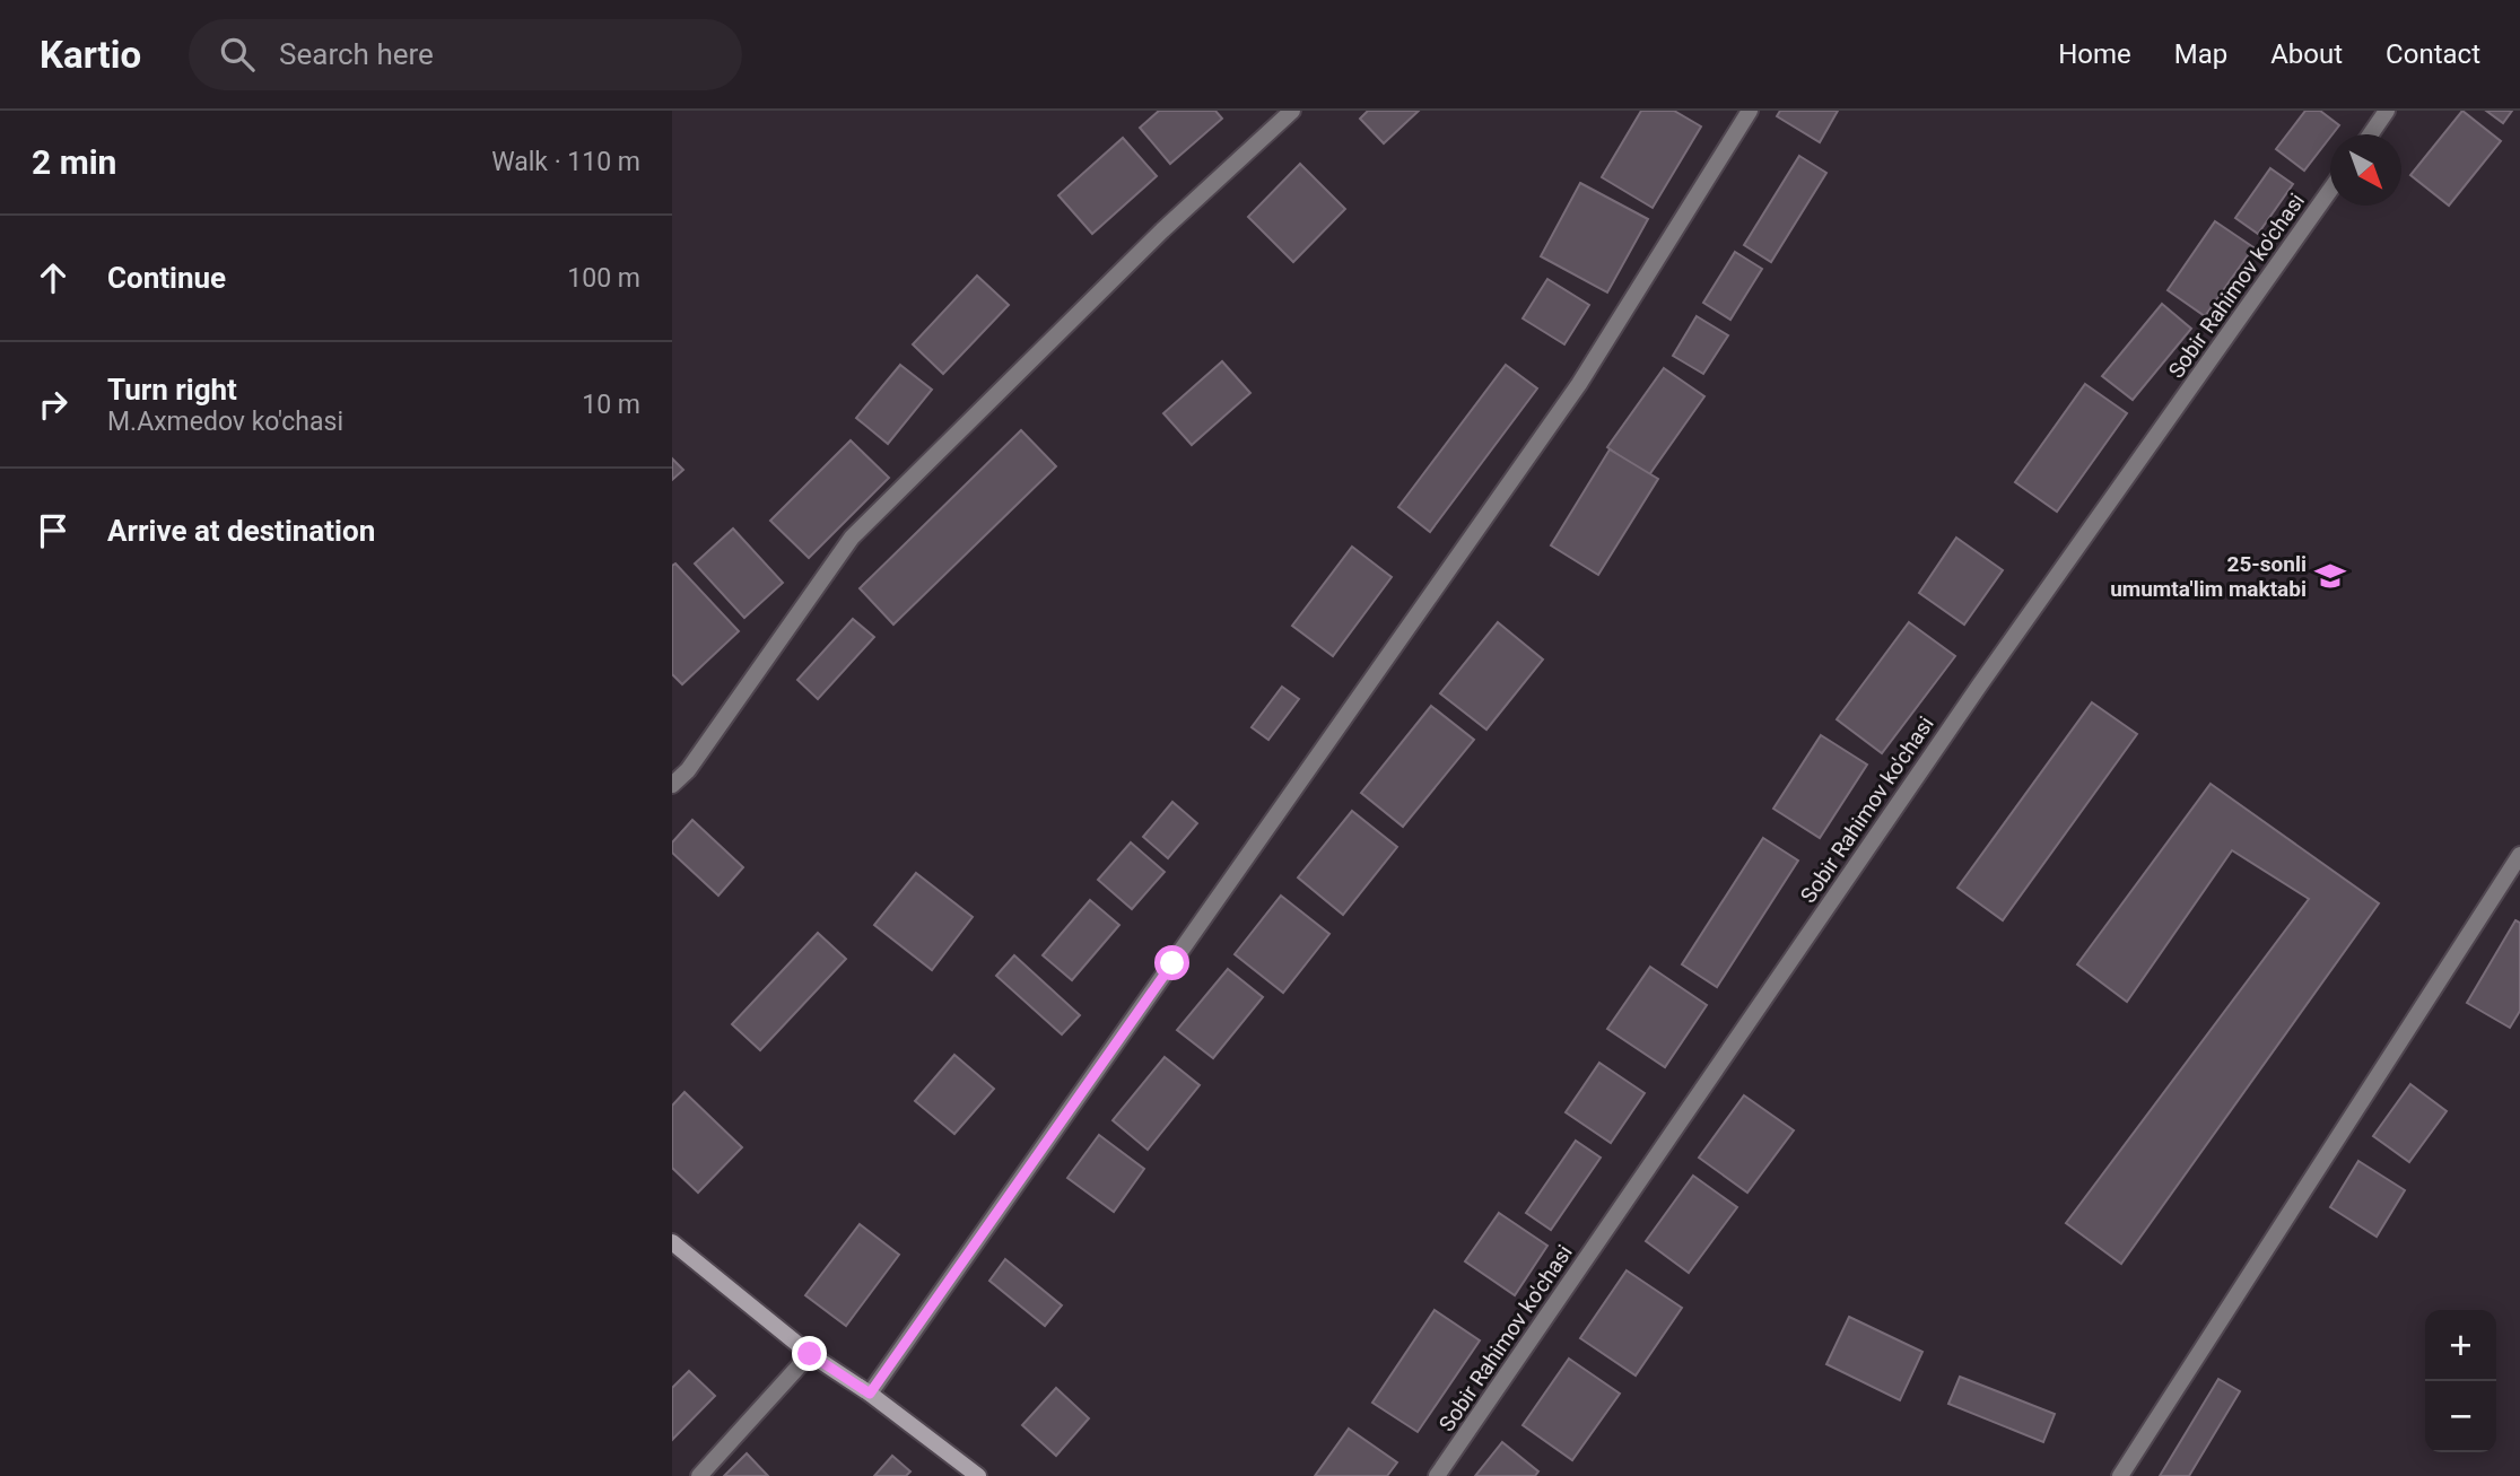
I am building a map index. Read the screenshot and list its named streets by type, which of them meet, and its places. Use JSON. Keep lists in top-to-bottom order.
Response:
{
  "streets": {
    "street": ["Sobir Rahimov ko'chasi"]
  },
  "places": {
    "school or university": ["25-sonli umumta'lim maktabi"]
  },
  "north": "bottom right",
  "page": {
    "header": "Kartio",
    "search": "Search here",
    "nav": [
      "Home",
      "Map",
      "About",
      "Contact"
    ],
    "heading": ["2 min", "Walk · 110 m"],
    "list": [
      ["Continue", "100 m"],
      ["Turn right", "M.Axmedov ko'chasi", "10 m"],
      "Arrive at destination"
    ],
    "map_buttons": ["+", "−"]
  }
}
